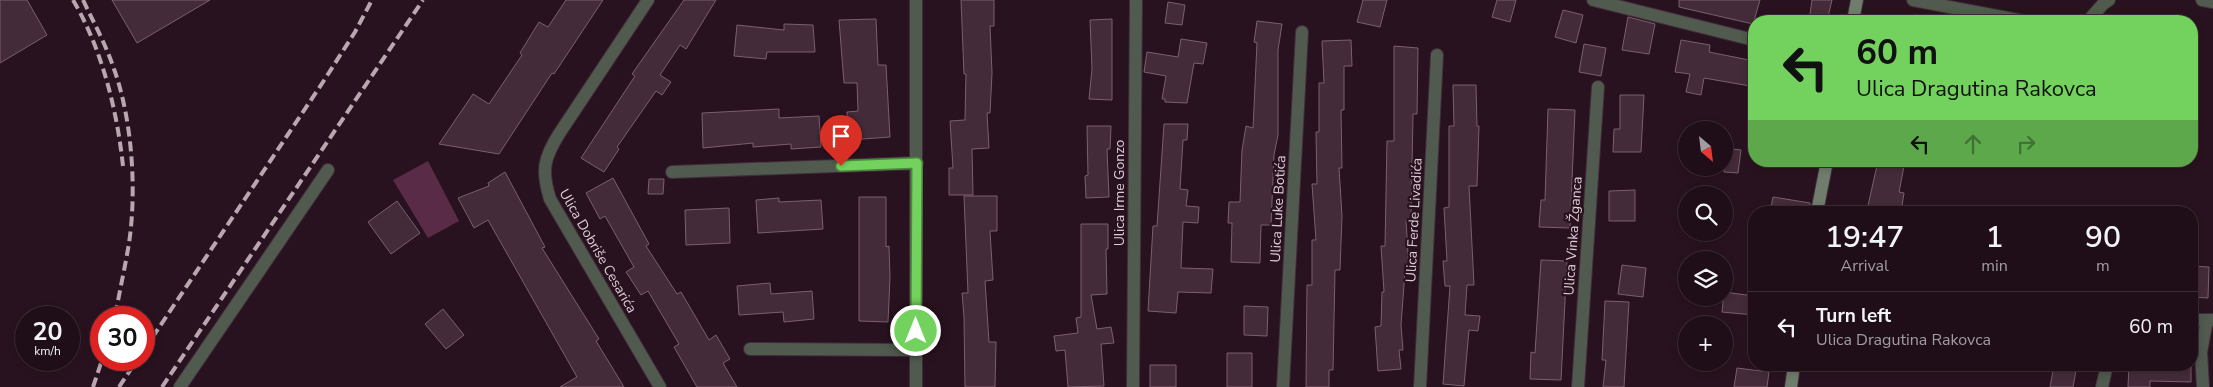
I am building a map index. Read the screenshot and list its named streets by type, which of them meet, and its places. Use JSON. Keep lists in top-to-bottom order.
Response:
{
  "streets": {
    "street": [
      "Ulica Irme Gonzo",
      "Ulica Luke Botića",
      "Ulica Ferde Livadića",
      "Ulica Vinka Žganca",
      "Ulica Dobriše Cesarića"
    ]
  },
  "north": "bottom right",
  "page": {
    "turn": ["60 m", "Ulica Dragutina Rakovca"],
    "map_buttons": "+",
    "eta": [
      "19:47",
      "Arrival",
      "1",
      "min",
      "90",
      "m"
    ],
    "list": [
      {
        "name": "Turn left",
        "note": "Ulica Dragutina Rakovca",
        "value": "60 m"
      }
    ],
    "speed": "20 km/h",
    "limit": "30"
  }
}
